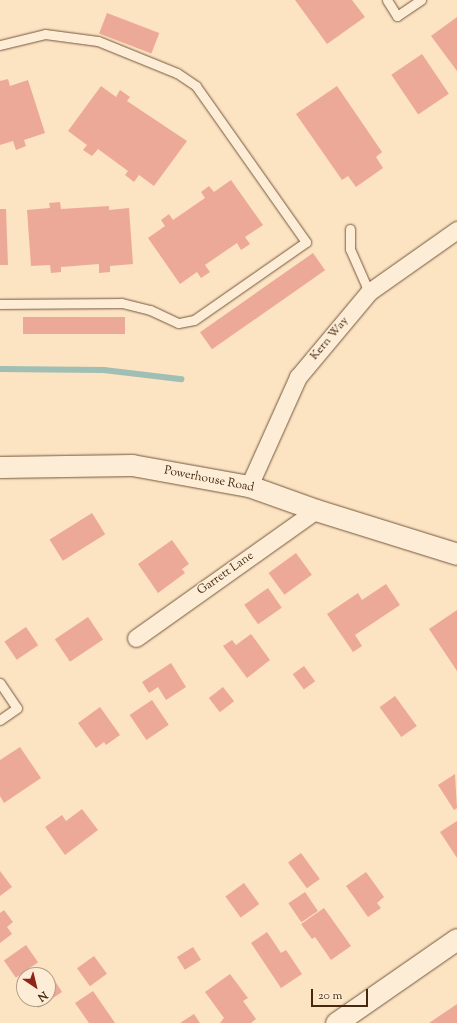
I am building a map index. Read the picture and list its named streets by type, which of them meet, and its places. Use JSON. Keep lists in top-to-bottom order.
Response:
{
  "streets": {
    "street": ["Kern Way", "Powerhouse Road", "Garrett Lane"]
  },
  "crossings": [
    ["Kern Way", "Powerhouse Road"],
    ["Powerhouse Road", "Garrett Lane"]
  ],
  "scale_bar": "20 m",
  "north": "bottom right"
}
